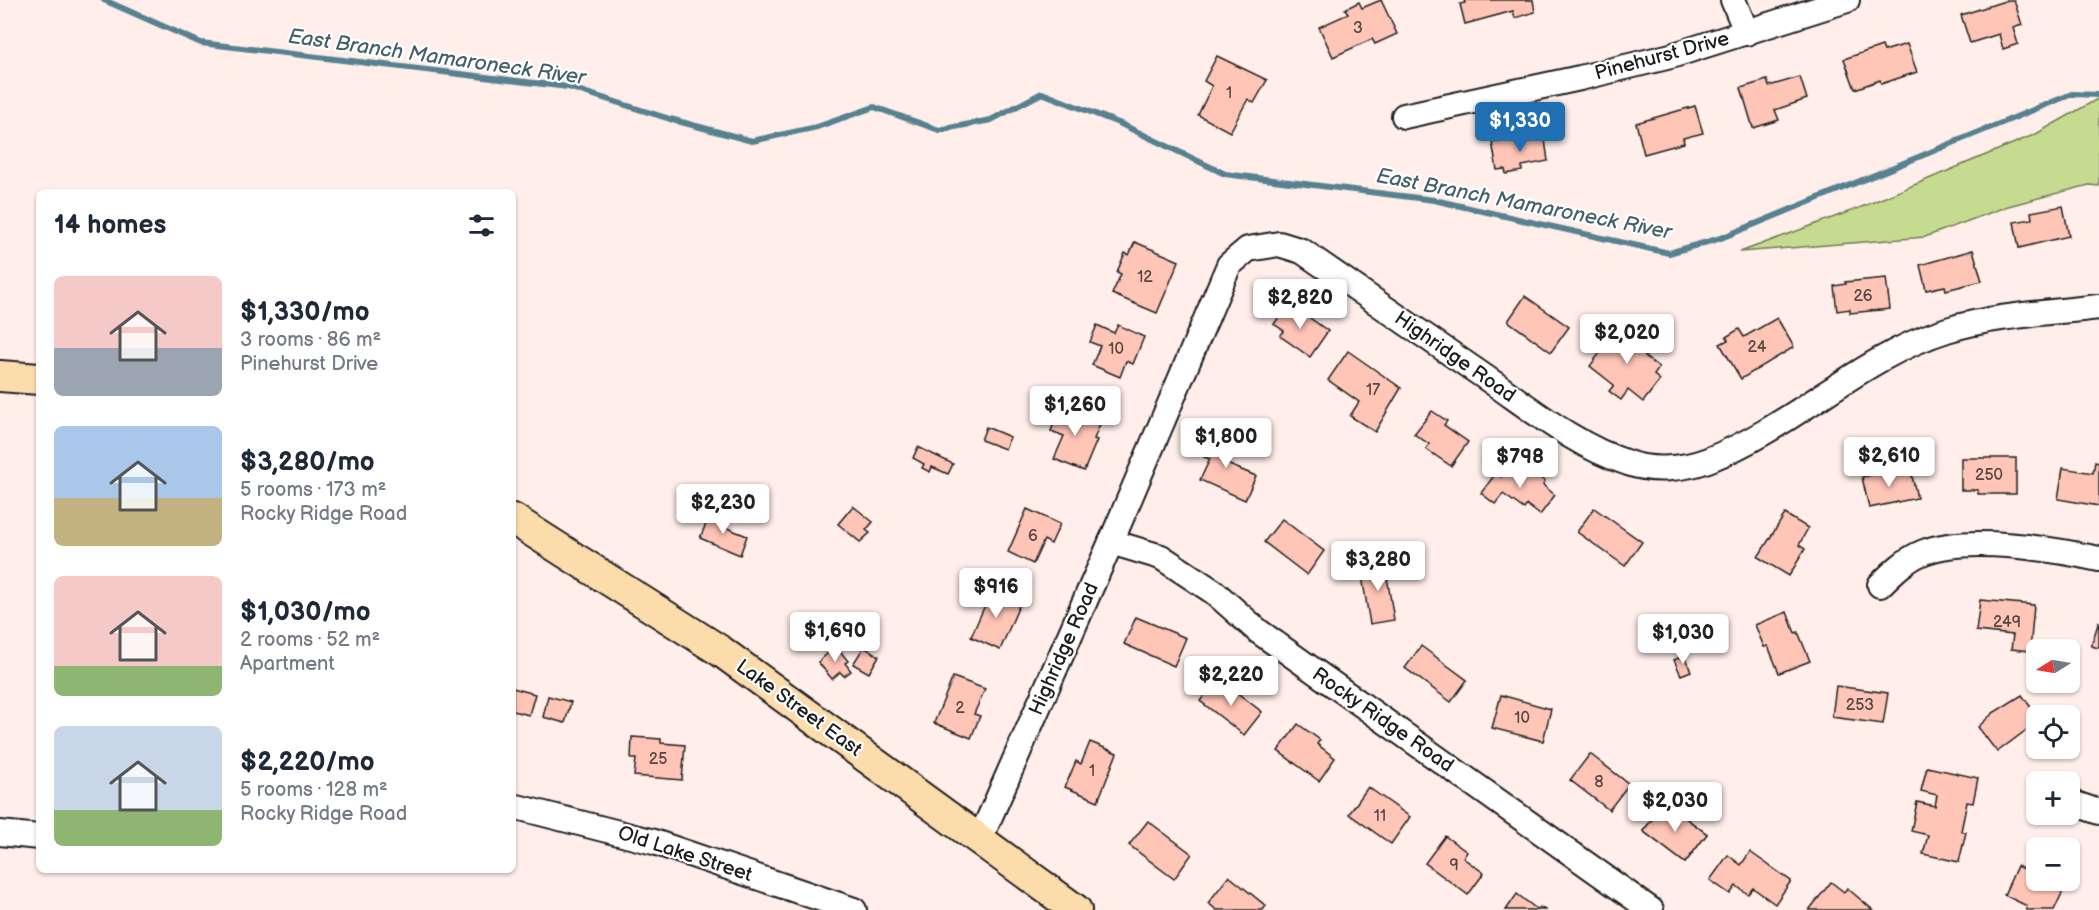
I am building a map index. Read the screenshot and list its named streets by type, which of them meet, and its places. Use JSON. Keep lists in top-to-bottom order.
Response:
{
  "streets": {
    "main road": ["Lake Street East"],
    "street": [
      "Pinehurst Drive",
      "Highridge Road",
      "Rocky Ridge Road",
      "Old Lake Street"
    ]
  },
  "crossings": [
    ["Highridge Road", "Lake Street East"],
    ["Highridge Road", "Rocky Ridge Road"]
  ],
  "water": ["East Branch Mamaroneck River"],
  "house_numbers": [
    "3",
    "1",
    "12",
    "26",
    "24",
    "10",
    "17",
    "250",
    "6",
    "249",
    "253",
    "2",
    "10",
    "25",
    "1",
    "8",
    "11",
    "9"
  ],
  "north": "left",
  "page": {
    "price": [
      "$1,330",
      "$2,820",
      "$2,020",
      "$1,260",
      "$1,800",
      "$2,610",
      "$798",
      "$2,230",
      "$3,280",
      "$916",
      "$1,690",
      "$1,030",
      "$2,220",
      "$2,030"
    ],
    "heading": "14 homes",
    "list": [
      {
        "name": "$1,330/mo",
        "note": "3 rooms · 86 m² · Pinehurst Drive"
      },
      {
        "name": "$3,280/mo",
        "note": "5 rooms · 173 m² · Rocky Ridge Road"
      },
      {
        "name": "$1,030/mo",
        "note": "2 rooms · 52 m² · Apartment"
      },
      {
        "name": "$2,220/mo",
        "note": "5 rooms · 128 m² · Rocky Ridge Road"
      }
    ],
    "map_buttons": ["+", "−"]
  }
}
